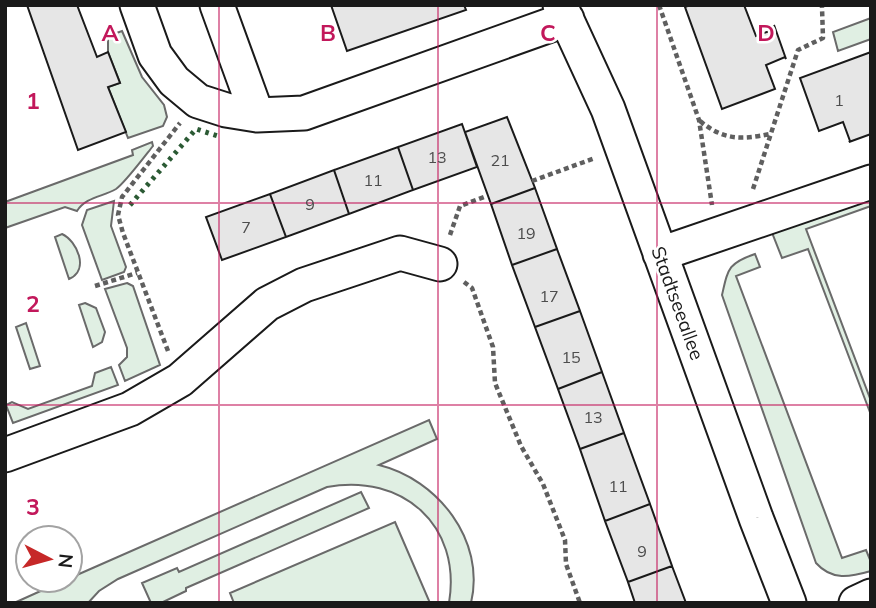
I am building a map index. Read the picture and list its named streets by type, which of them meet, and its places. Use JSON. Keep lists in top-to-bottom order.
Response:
{
  "streets": {
    "street": ["Stadtseeallee"]
  },
  "house_numbers": [
    "1",
    "13",
    "21",
    "11",
    "9",
    "7",
    "19",
    "17",
    "15",
    "13",
    "11",
    "9"
  ],
  "north": "right",
  "grid": {
    "columns": [
      "A",
      "B",
      "C",
      "D"
    ],
    "rows": ["1", "2", "3"]
  }
}
